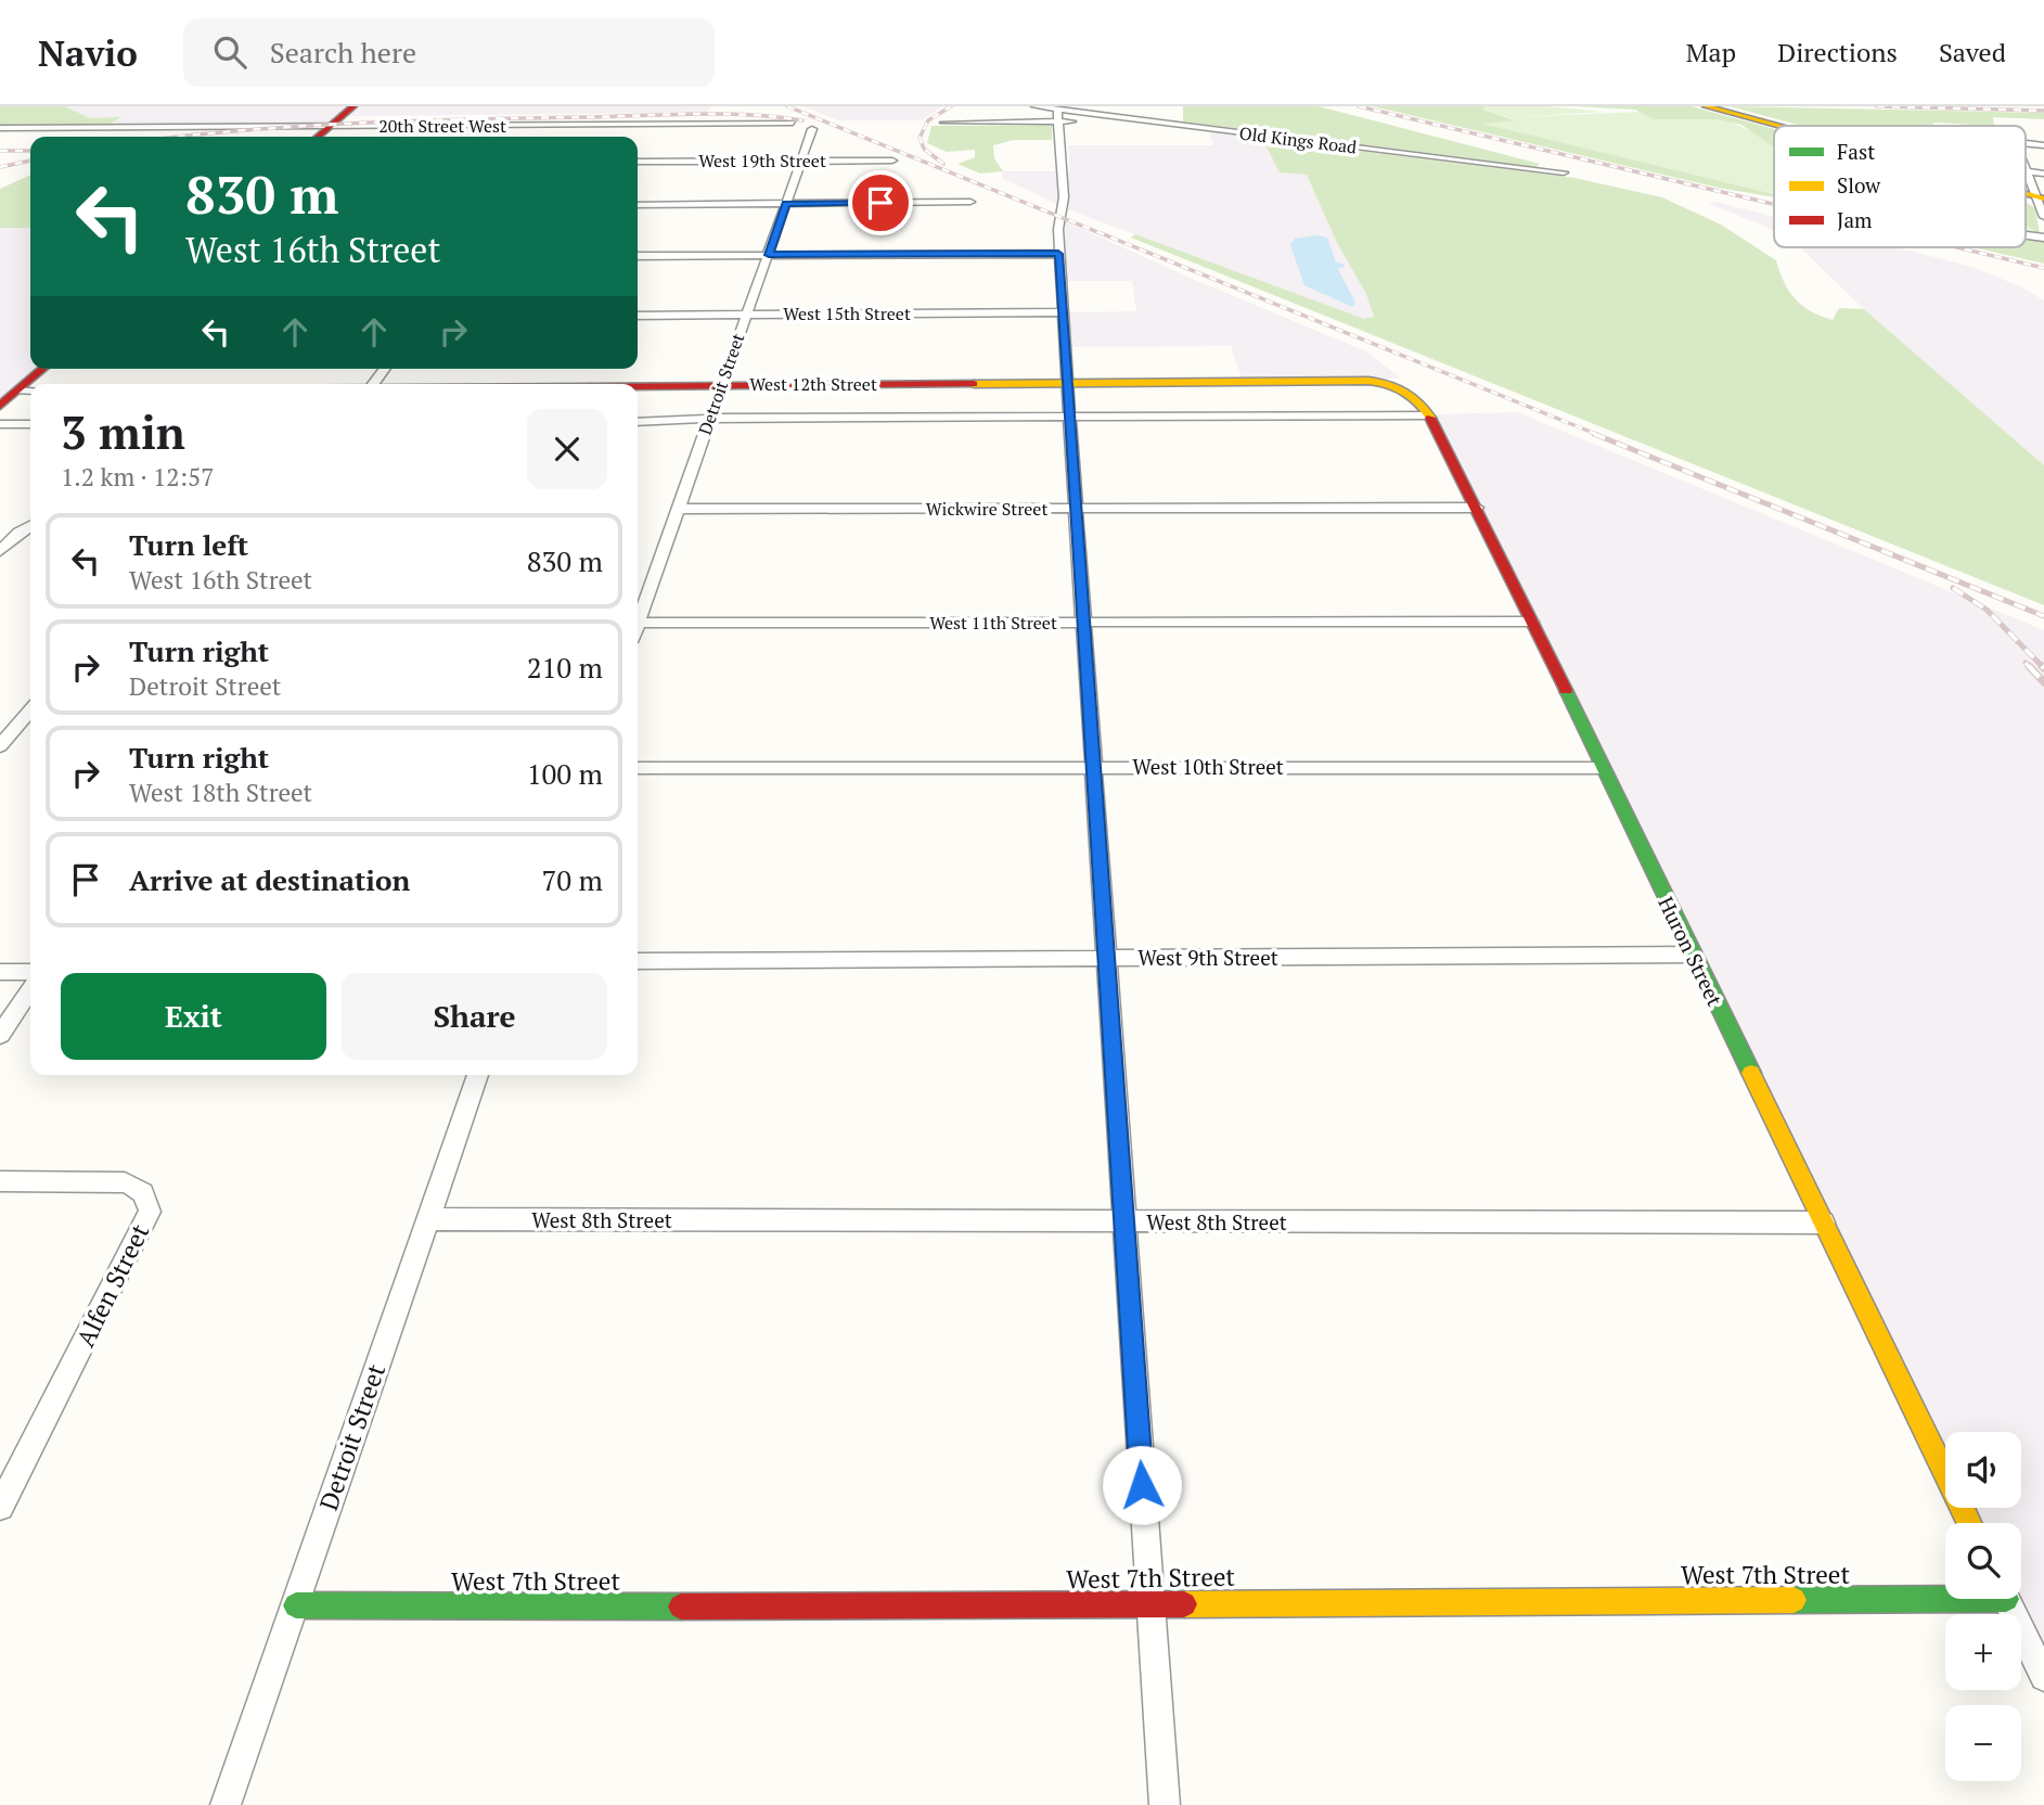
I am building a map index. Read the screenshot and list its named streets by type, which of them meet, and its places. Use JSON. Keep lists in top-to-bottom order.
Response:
{
  "streets": {
    "street": [
      "20th Street West",
      "Old Kings Road",
      "West 19th Street",
      "West 15th Street",
      "Detroit Street",
      "West 12th Street",
      "Wickwire Street",
      "West 11th Street",
      "West 10th Street",
      "Huron Street",
      "West 9th Street",
      "West 8th Street",
      "Alfen Street",
      "West 7th Street"
    ]
  },
  "crossings": [
    ["West 19th Street", "Detroit Street"],
    ["West 15th Street", "Detroit Street"],
    ["Detroit Street", "West 12th Street"],
    ["Detroit Street", "Wickwire Street"],
    ["Detroit Street", "West 11th Street"],
    ["Detroit Street", "West 8th Street"],
    ["Detroit Street", "West 7th Street"],
    ["West 12th Street", "Huron Street"],
    ["Wickwire Street", "Huron Street"],
    ["West 11th Street", "Huron Street"],
    ["West 10th Street", "Huron Street"],
    ["Huron Street", "West 9th Street"],
    ["Huron Street", "West 8th Street"]
  ],
  "legend": ["Fast", "Slow", "Jam"],
  "page": {
    "header": "Navio",
    "search": "Search here",
    "nav": ["Map", "Directions", "Saved"],
    "turn": ["830 m", "West 16th Street"],
    "heading": ["3 min", "1.2 km · 12:57"],
    "list": [
      {
        "name": "Turn left",
        "note": "West 16th Street",
        "value": "830 m"
      },
      {
        "name": "Turn right",
        "note": "Detroit Street",
        "value": "210 m"
      },
      {
        "name": "Turn right",
        "note": "West 18th Street",
        "value": "100 m"
      },
      {
        "name": "Arrive at destination",
        "value": "70 m"
      }
    ],
    "buttons": ["Exit", "Share"],
    "map_buttons": ["+", "−"]
  }
}
